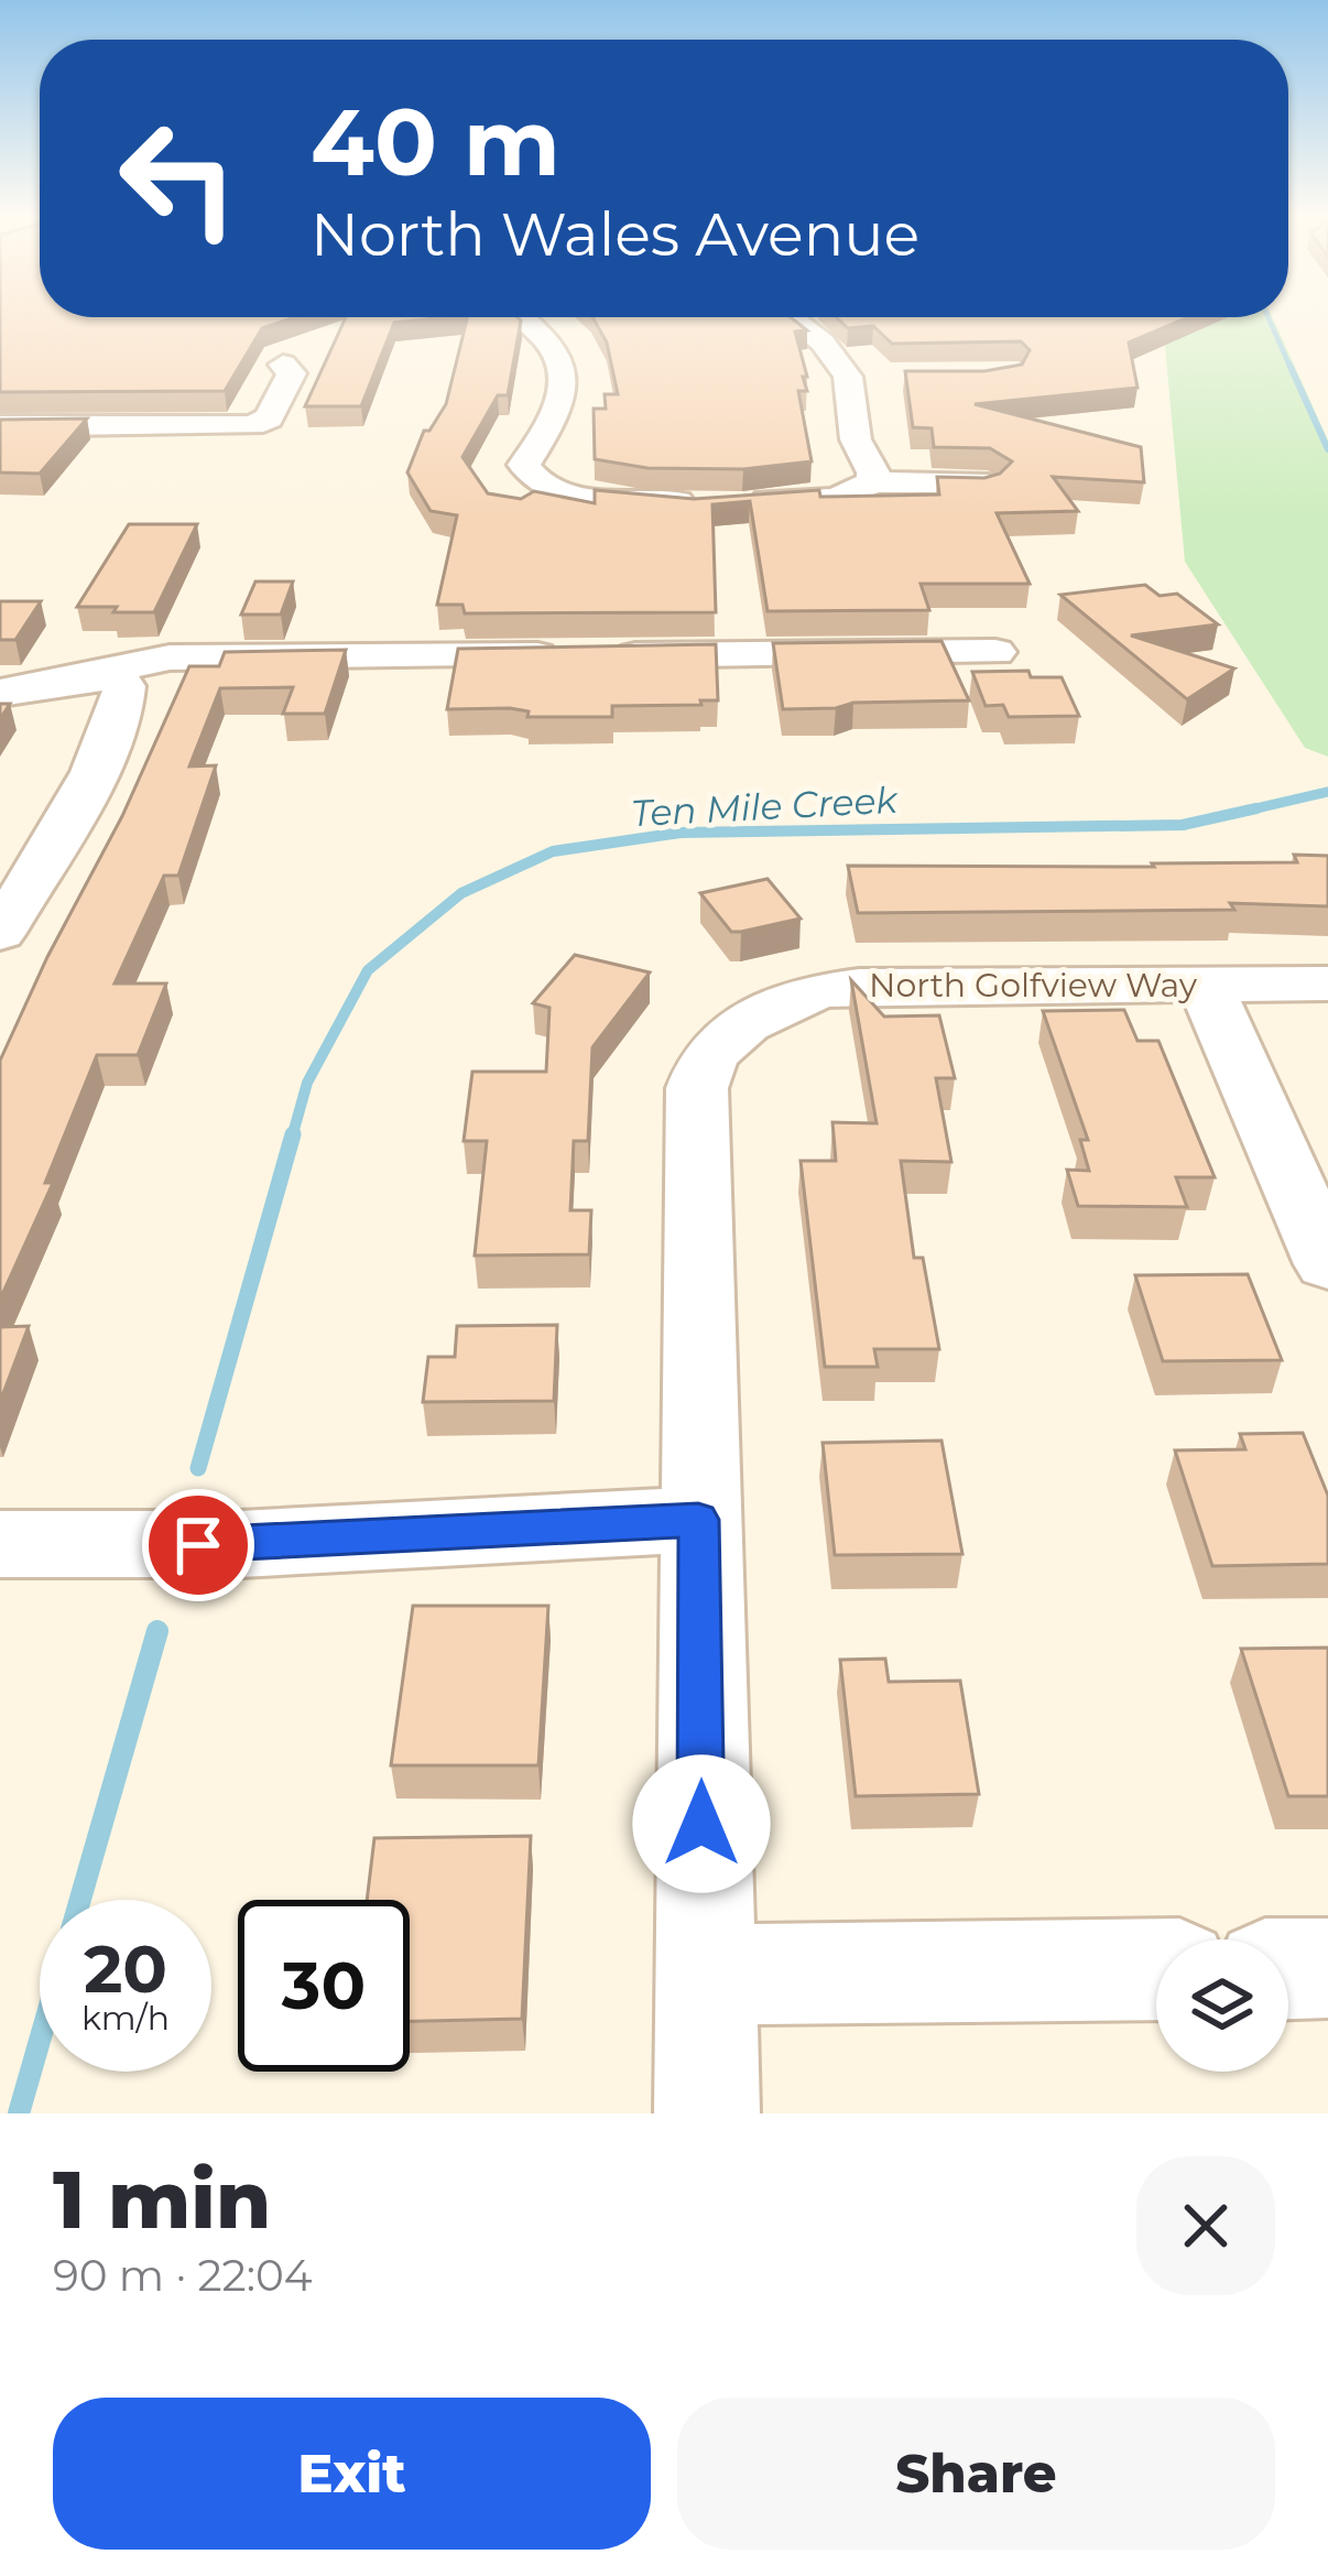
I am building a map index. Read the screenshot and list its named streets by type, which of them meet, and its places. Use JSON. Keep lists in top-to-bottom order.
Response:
{
  "streets": {
    "street": ["North Golfview Way"]
  },
  "water": ["Ten Mile Creek"],
  "page": {
    "turn": ["40 m", "North Wales Avenue"],
    "speed": "20 km/h",
    "limit": "30",
    "heading": ["1 min", "90 m · 22:04"],
    "buttons": ["Exit", "Share"]
  }
}
